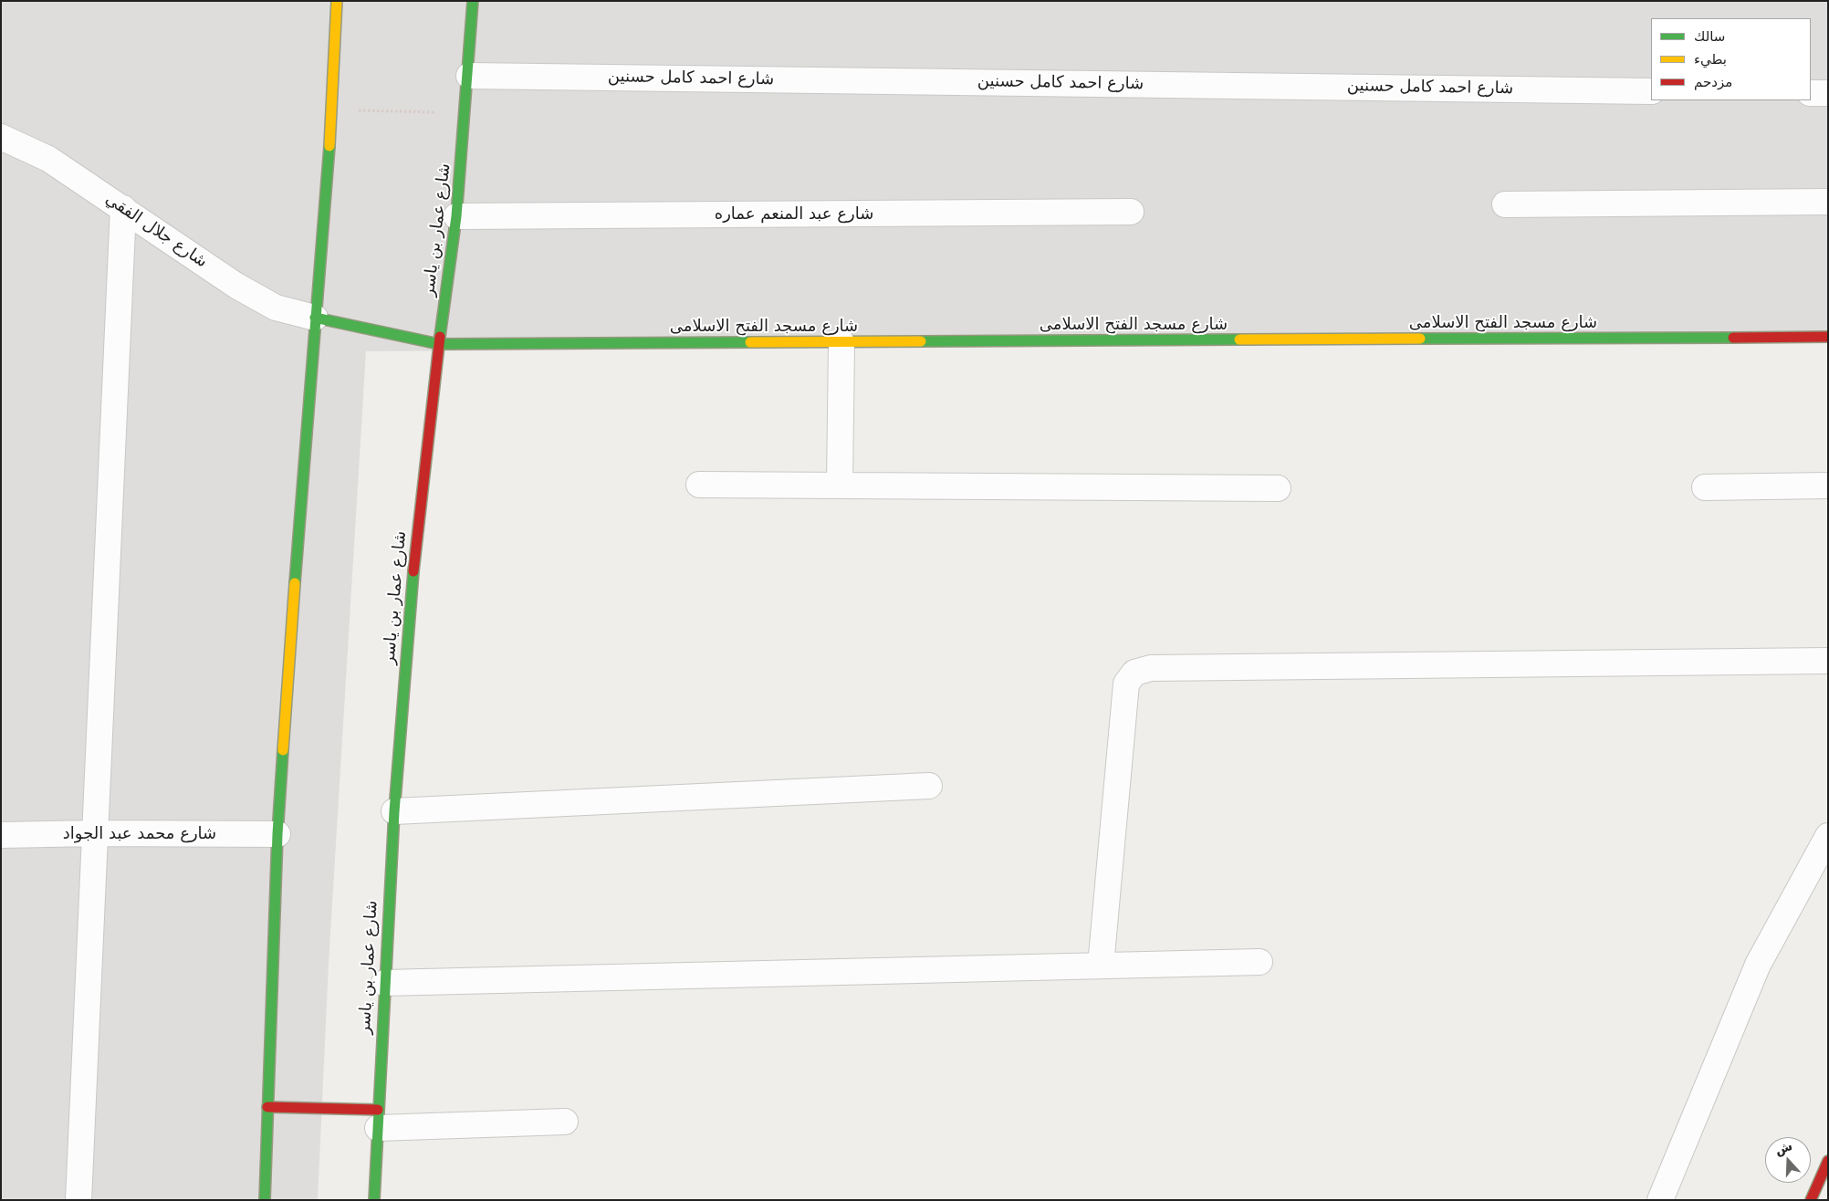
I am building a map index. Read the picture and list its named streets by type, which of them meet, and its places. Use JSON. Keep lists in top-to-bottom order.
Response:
{
  "streets": {
    "street": [
      "شارع احمد كامل حسنين",
      "شارع عبد المنعم عماره",
      "شارع عمار بن ياسر",
      "شارع جلال الفقي",
      "شارع مسجد الفتح الاسلامى",
      "شارع محمد عبد الجواد"
    ]
  },
  "crossings": [
    ["شارع احمد كامل حسنين", "شارع عمار بن ياسر"],
    ["شارع عبد المنعم عماره", "شارع عمار بن ياسر"],
    ["شارع عمار بن ياسر", "شارع مسجد الفتح الاسلامى"],
    ["شارع جلال الفقي", "شارع مسجد الفتح الاسلامى"]
  ],
  "legend": ["سالك", "بطيء", "مزدحم"],
  "north": "top"
}
